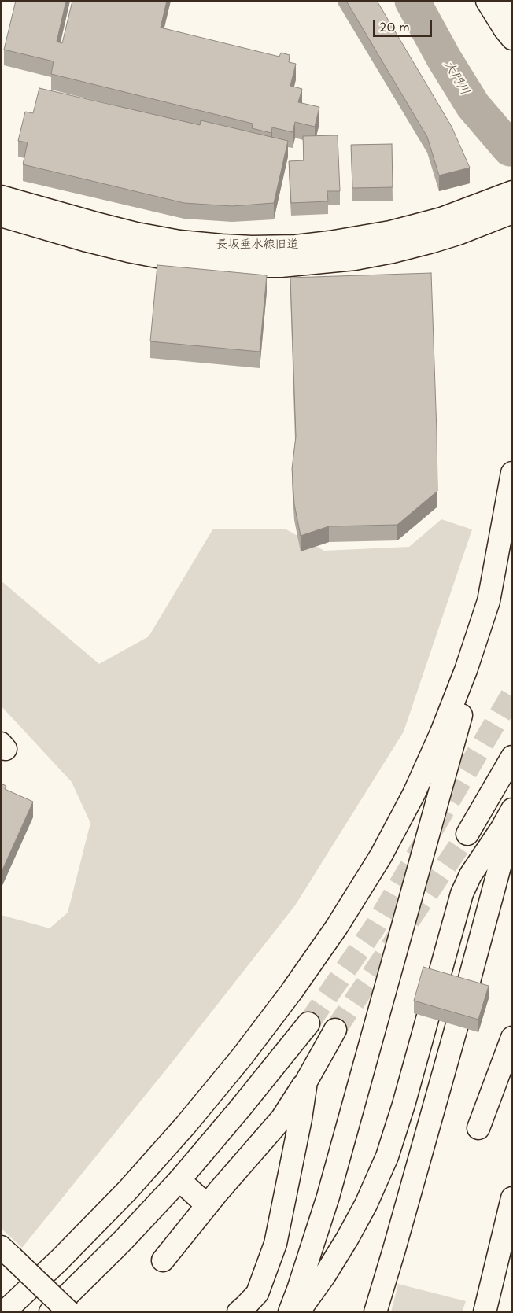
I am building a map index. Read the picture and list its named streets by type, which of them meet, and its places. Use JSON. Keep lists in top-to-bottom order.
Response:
{
  "streets": {
    "main road": ["長坂垂水線旧道"]
  },
  "water": ["大門川"],
  "scale_bar": "20 m"
}
